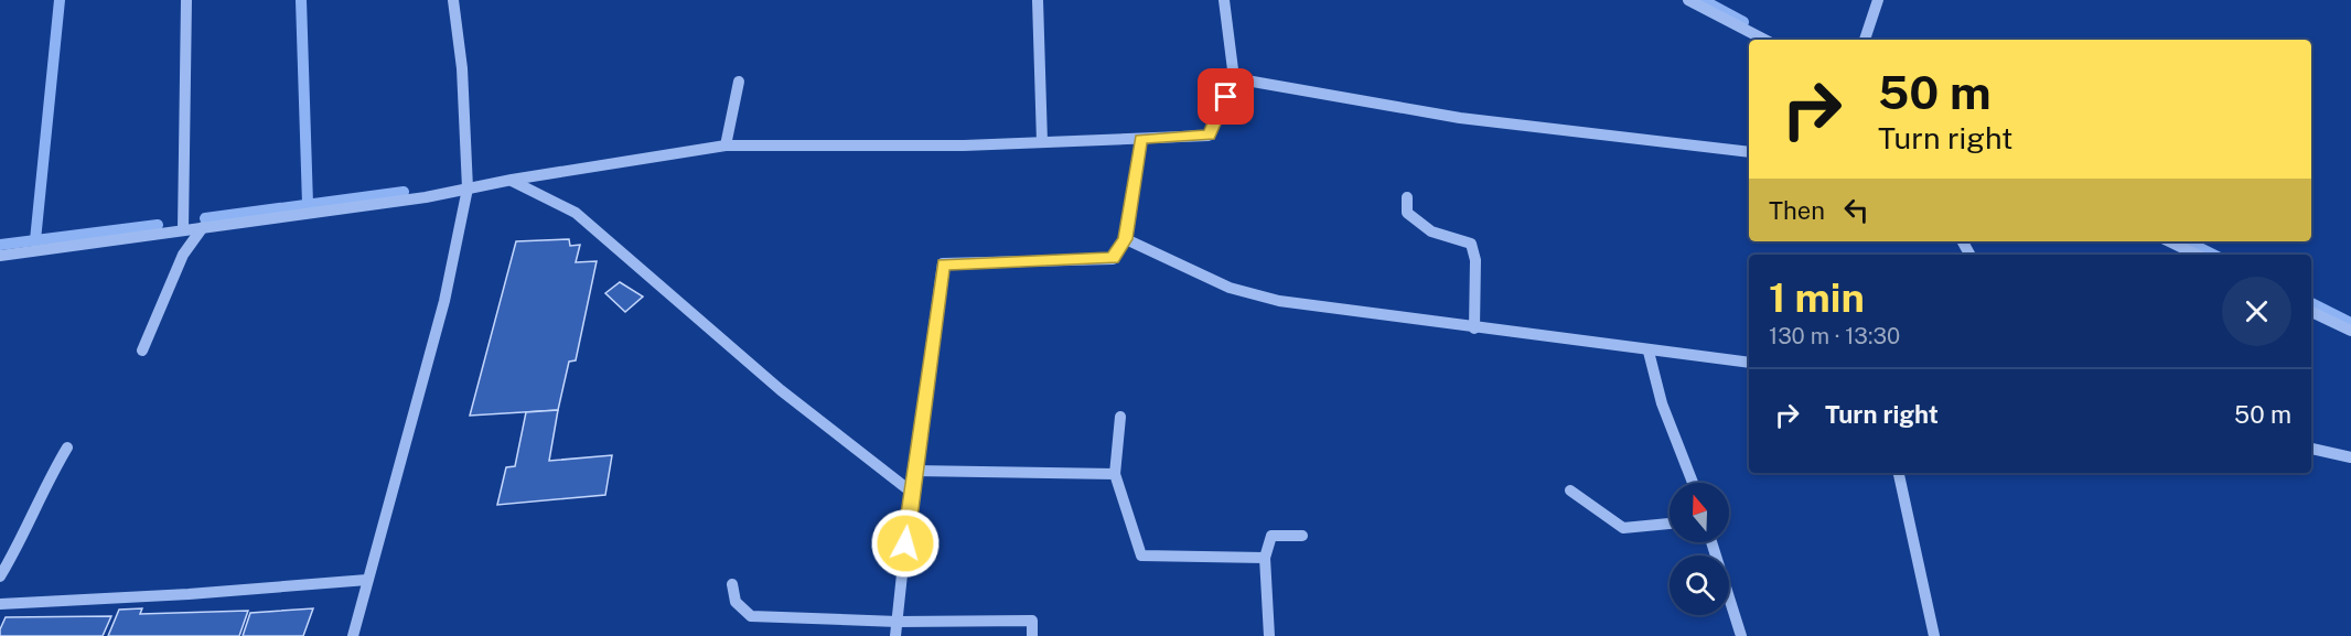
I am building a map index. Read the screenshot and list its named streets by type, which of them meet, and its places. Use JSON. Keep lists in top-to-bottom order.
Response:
{
  "north": "top",
  "page": {
    "turn": ["50 m", "Turn right"],
    "then": "Then",
    "heading": ["1 min", "130 m · 13:30"],
    "list": [
      {
        "name": "Turn right",
        "value": "50 m"
      }
    ]
  }
}
